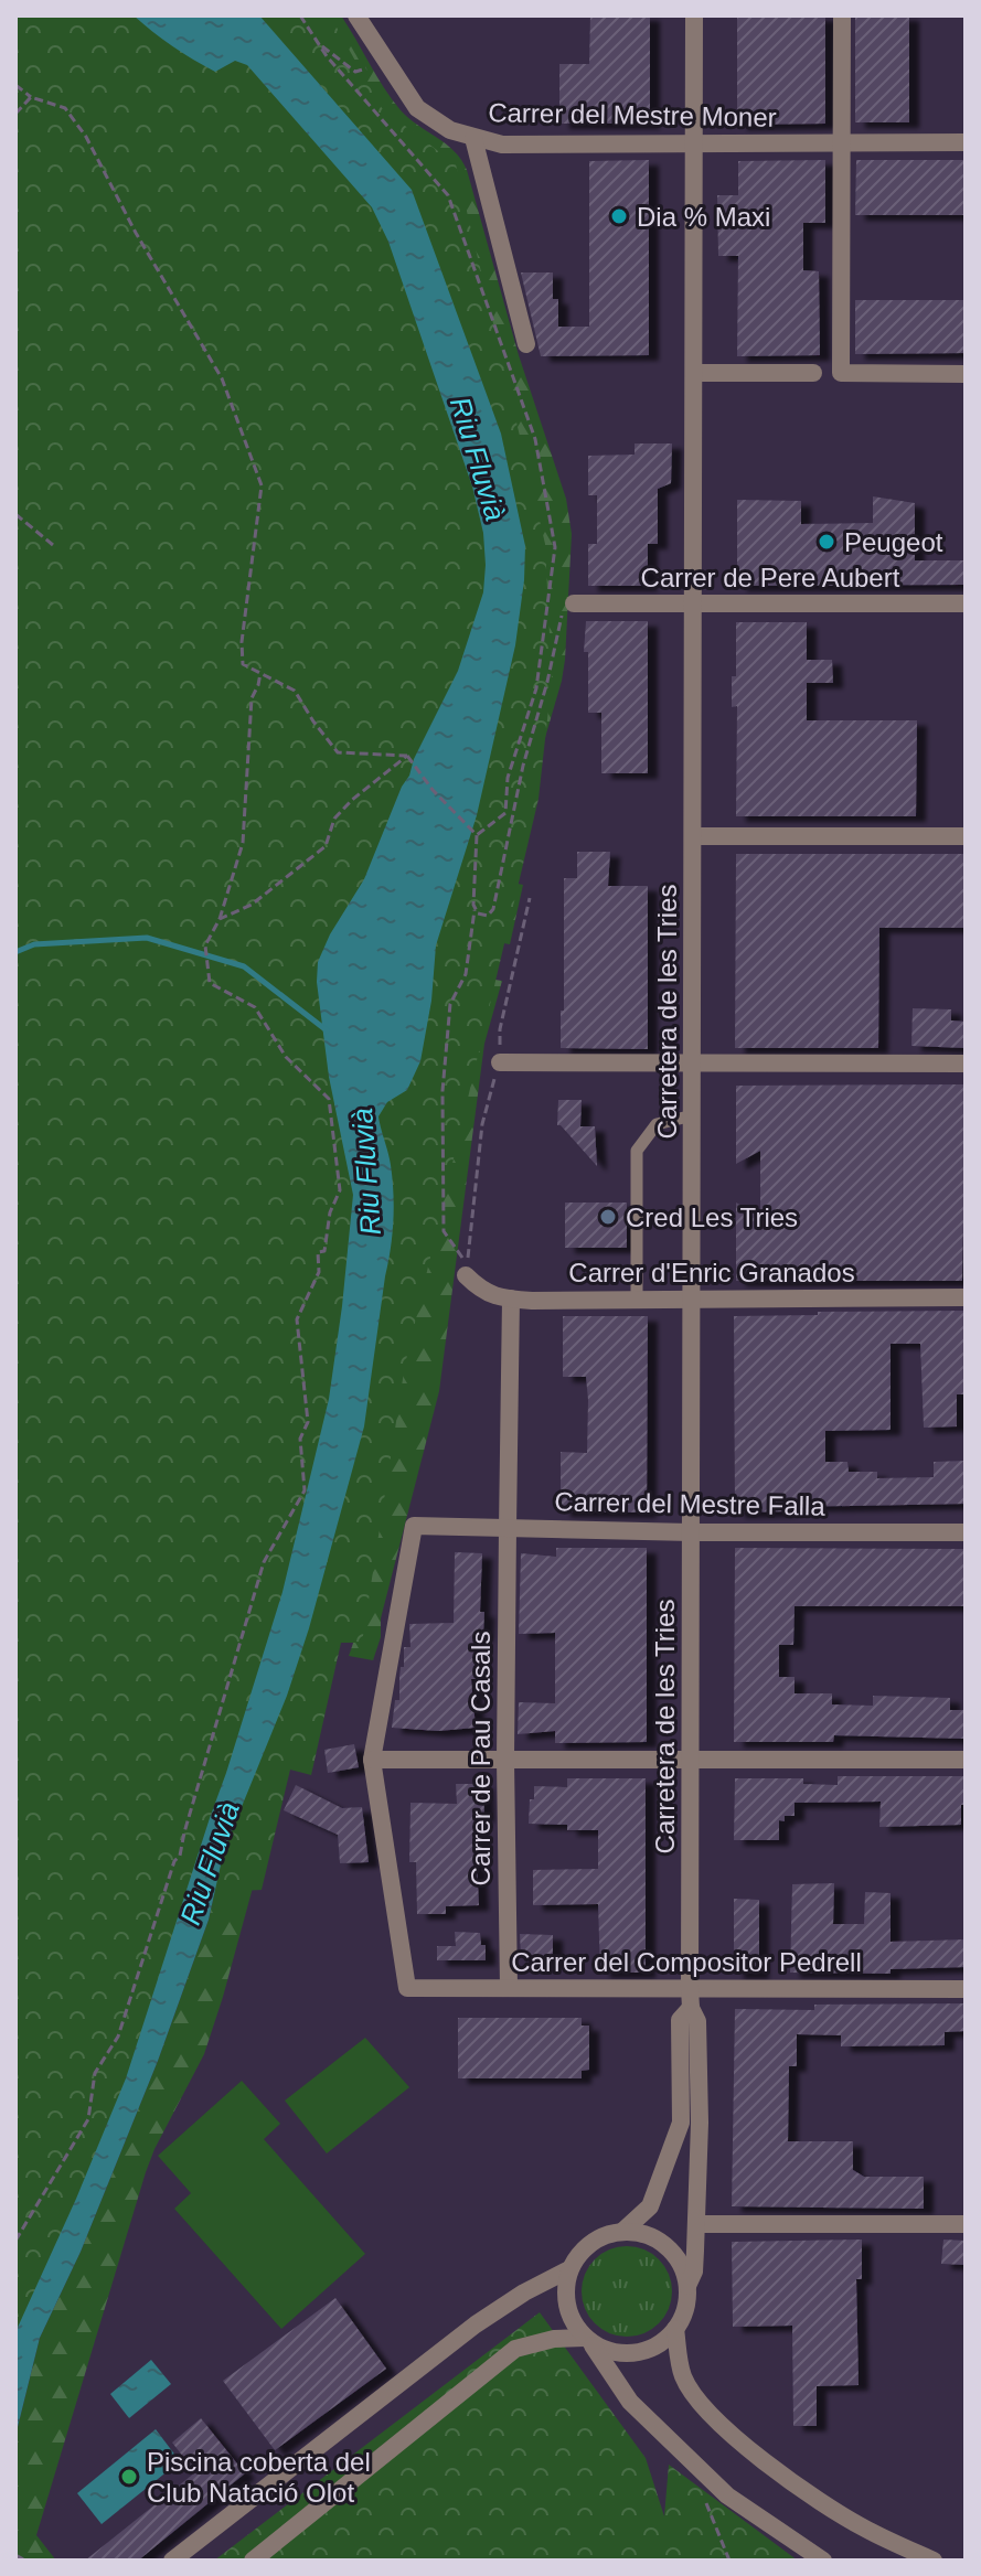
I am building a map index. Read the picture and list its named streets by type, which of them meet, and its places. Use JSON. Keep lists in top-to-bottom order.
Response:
{
  "streets": {
    "street": [
      "Carrer del Mestre Moner",
      "Carrer de Pere Aubert",
      "Carretera de les Tries",
      "Carrer d'Enric Granados",
      "Carrer del Mestre Falla",
      "Carrer de Pau Casals",
      "Carrer del Compositor Pedrell"
    ]
  },
  "crossings": [
    ["Carrer del Mestre Moner", "Carretera de les Tries"],
    ["Carrer de Pere Aubert", "Carretera de les Tries"],
    ["Carretera de les Tries", "Carrer d'Enric Granados"],
    ["Carretera de les Tries", "Carrer del Mestre Falla"],
    ["Carretera de les Tries", "Carrer del Compositor Pedrell"],
    ["Carrer d'Enric Granados", "Carrer de Pau Casals"],
    ["Carrer del Mestre Falla", "Carrer de Pau Casals"],
    ["Carrer del Mestre Falla", "Carrer del Compositor Pedrell"],
    ["Carrer de Pau Casals", "Carrer del Compositor Pedrell"]
  ],
  "water": ["Riu Fluvià"],
  "places": [
    "Dia % Maxi",
    "Peugeot",
    "Cred Les Tries",
    "Piscina coberta del Club Natació Olot"
  ]
}
